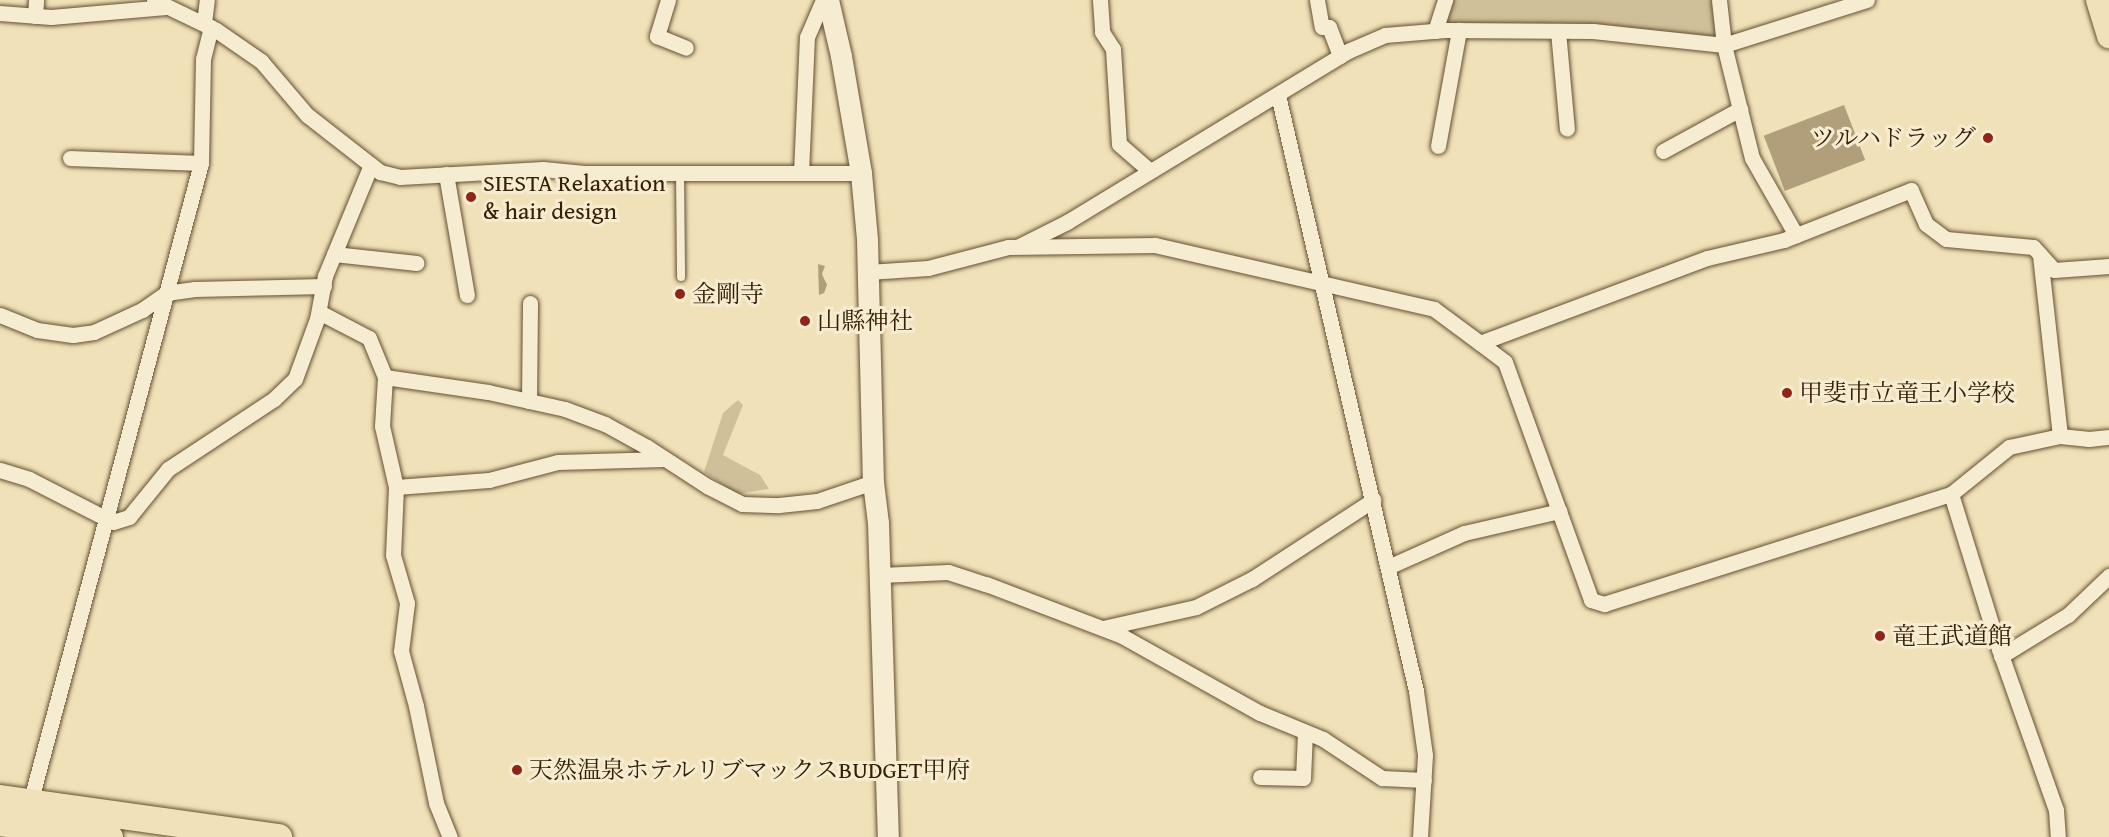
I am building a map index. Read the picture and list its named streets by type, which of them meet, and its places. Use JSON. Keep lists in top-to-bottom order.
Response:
{
  "places": [
    "ツルハドラッグ",
    "SIESTA Relaxation & hair design",
    "金剛寺",
    "山縣神社",
    "甲斐市立竜王小学校",
    "竜王武道館",
    "天然温泉ホテルリブマックスBUDGET甲府"
  ]
}
